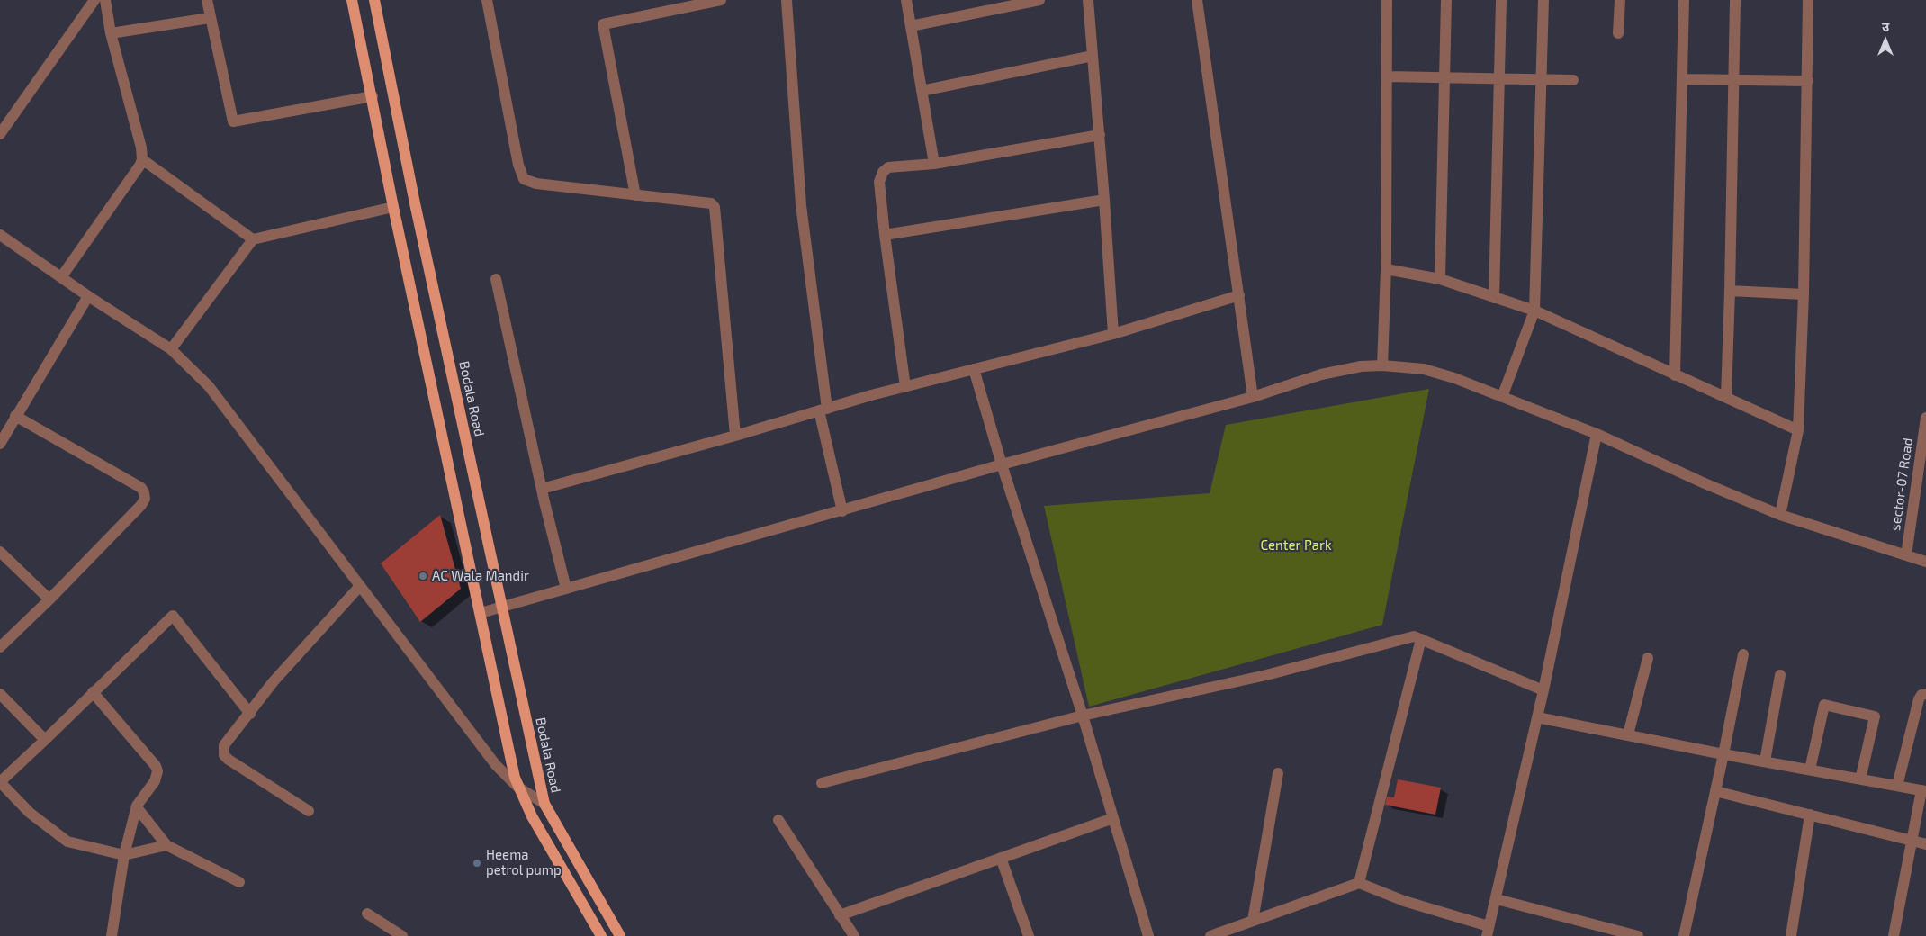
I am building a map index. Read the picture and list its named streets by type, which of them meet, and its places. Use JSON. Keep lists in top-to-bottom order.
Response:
{
  "streets": {
    "main road": ["Bodala Road"],
    "street": ["sector-07 Road"]
  },
  "parks": ["Center Park"],
  "places": ["AC Wala Mandir", "Heema petrol pump"],
  "north": "top"
}
